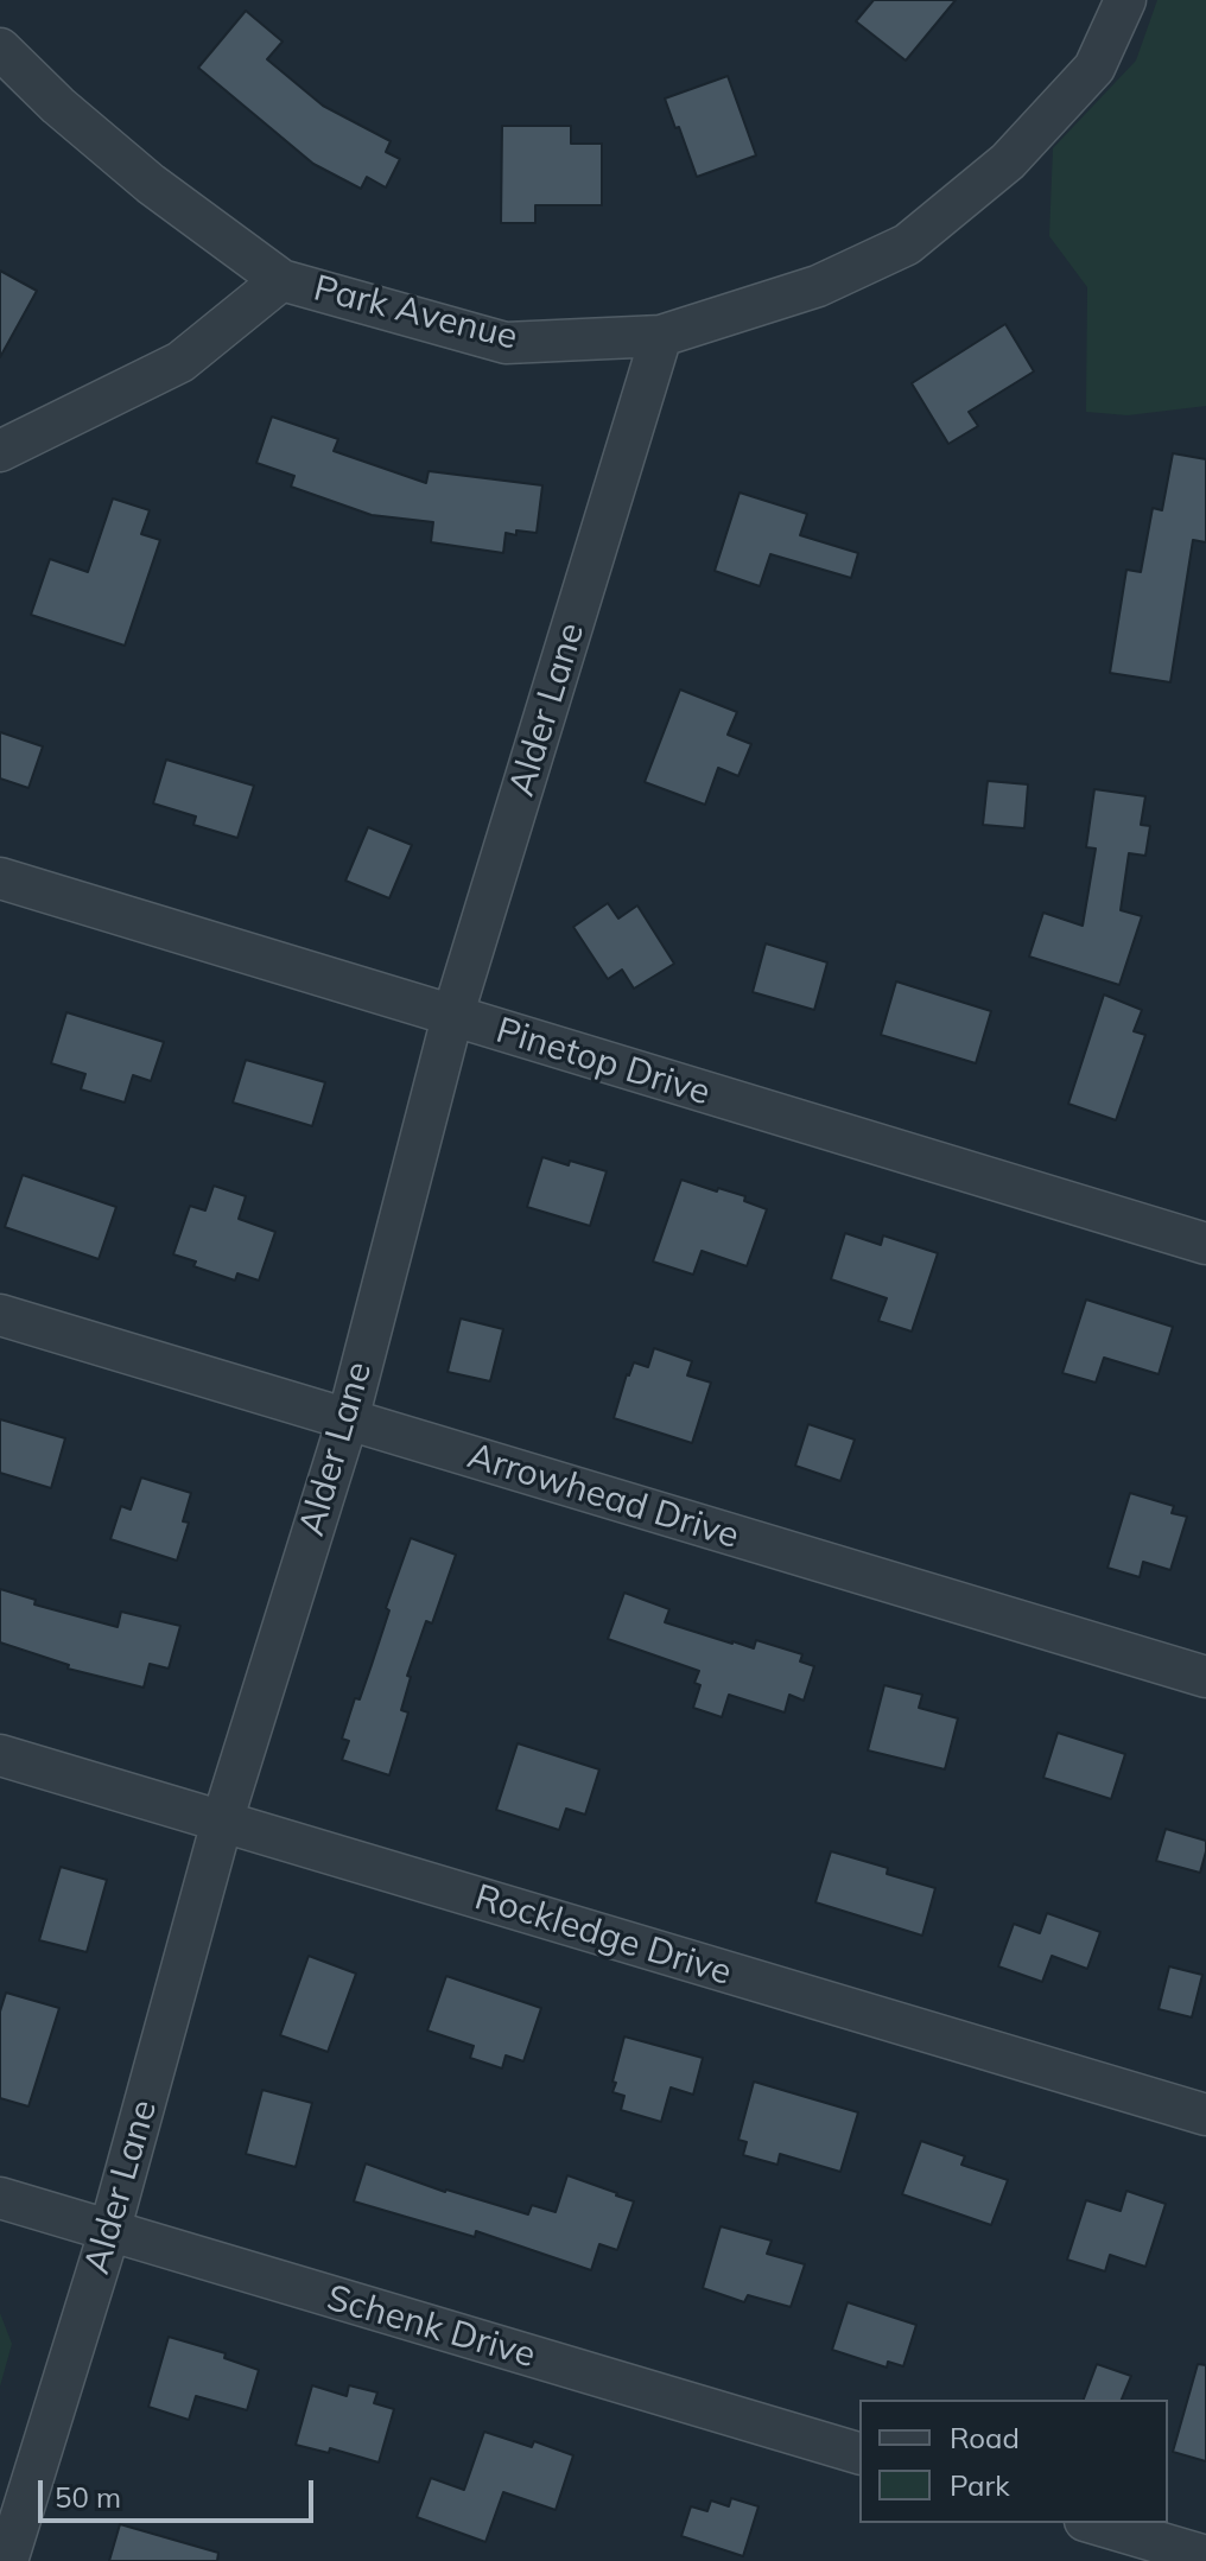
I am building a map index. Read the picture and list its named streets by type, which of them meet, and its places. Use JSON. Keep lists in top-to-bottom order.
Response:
{
  "streets": {
    "street": [
      "Park Avenue",
      "Alder Lane",
      "Pinetop Drive",
      "Arrowhead Drive",
      "Rockledge Drive",
      "Schenk Drive"
    ]
  },
  "crossings": [
    ["Park Avenue", "Alder Lane"],
    ["Alder Lane", "Pinetop Drive"],
    ["Alder Lane", "Arrowhead Drive"],
    ["Alder Lane", "Rockledge Drive"],
    ["Alder Lane", "Schenk Drive"]
  ],
  "legend": ["Road", "Park"],
  "scale_bar": "50 m"
}
